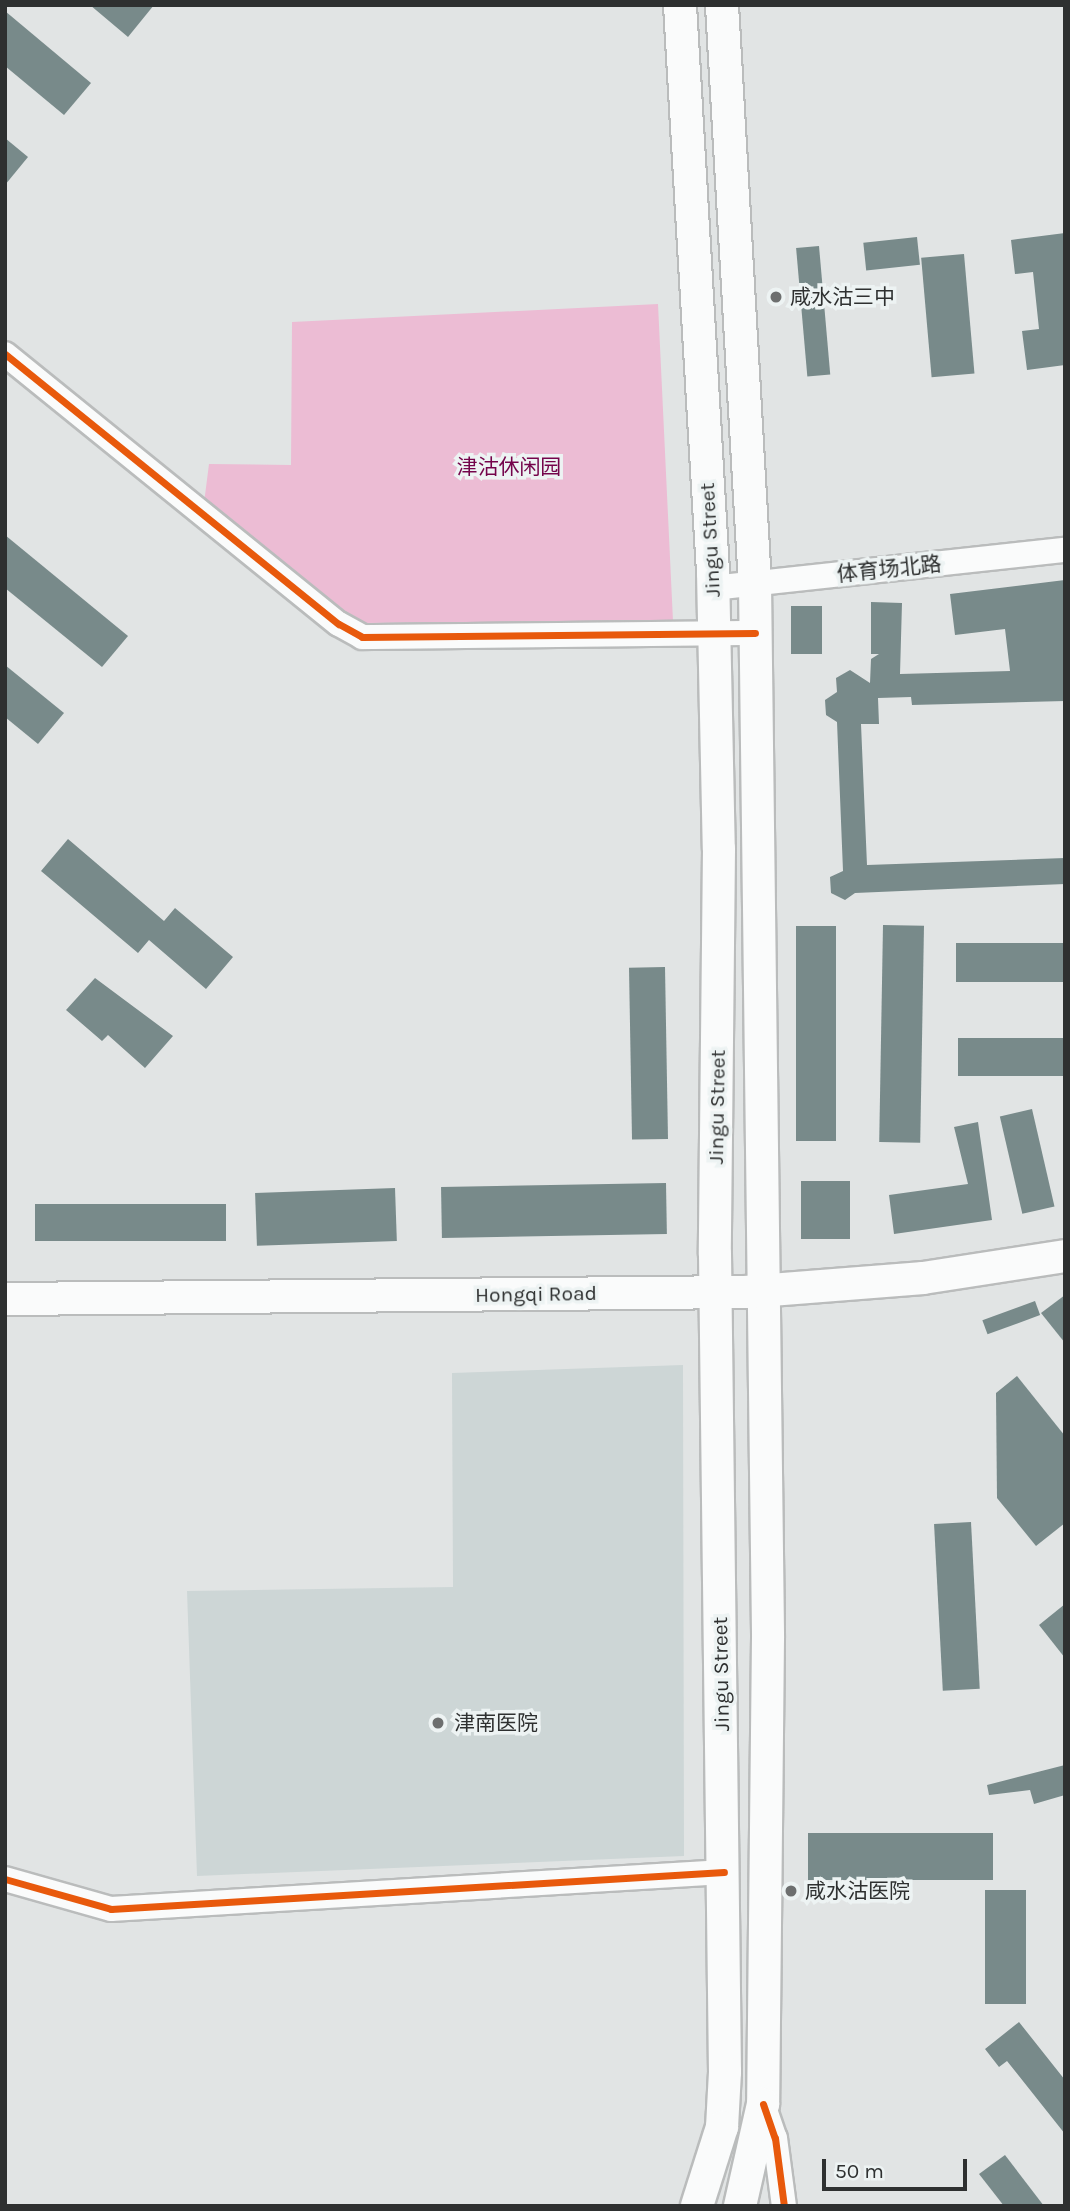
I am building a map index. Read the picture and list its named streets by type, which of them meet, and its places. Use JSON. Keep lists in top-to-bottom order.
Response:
{
  "streets": {
    "main road": ["Jingu Street", "Hongqi Road"],
    "street": ["体育场北路"]
  },
  "crossings": [
    ["Jingu Street", "体育场北路"],
    ["Jingu Street", "Hongqi Road"]
  ],
  "parks": ["津沽休闲园"],
  "places": ["咸水沽三中", "津南医院", "咸水沽医院"],
  "scale_bar": "50 m"
}
